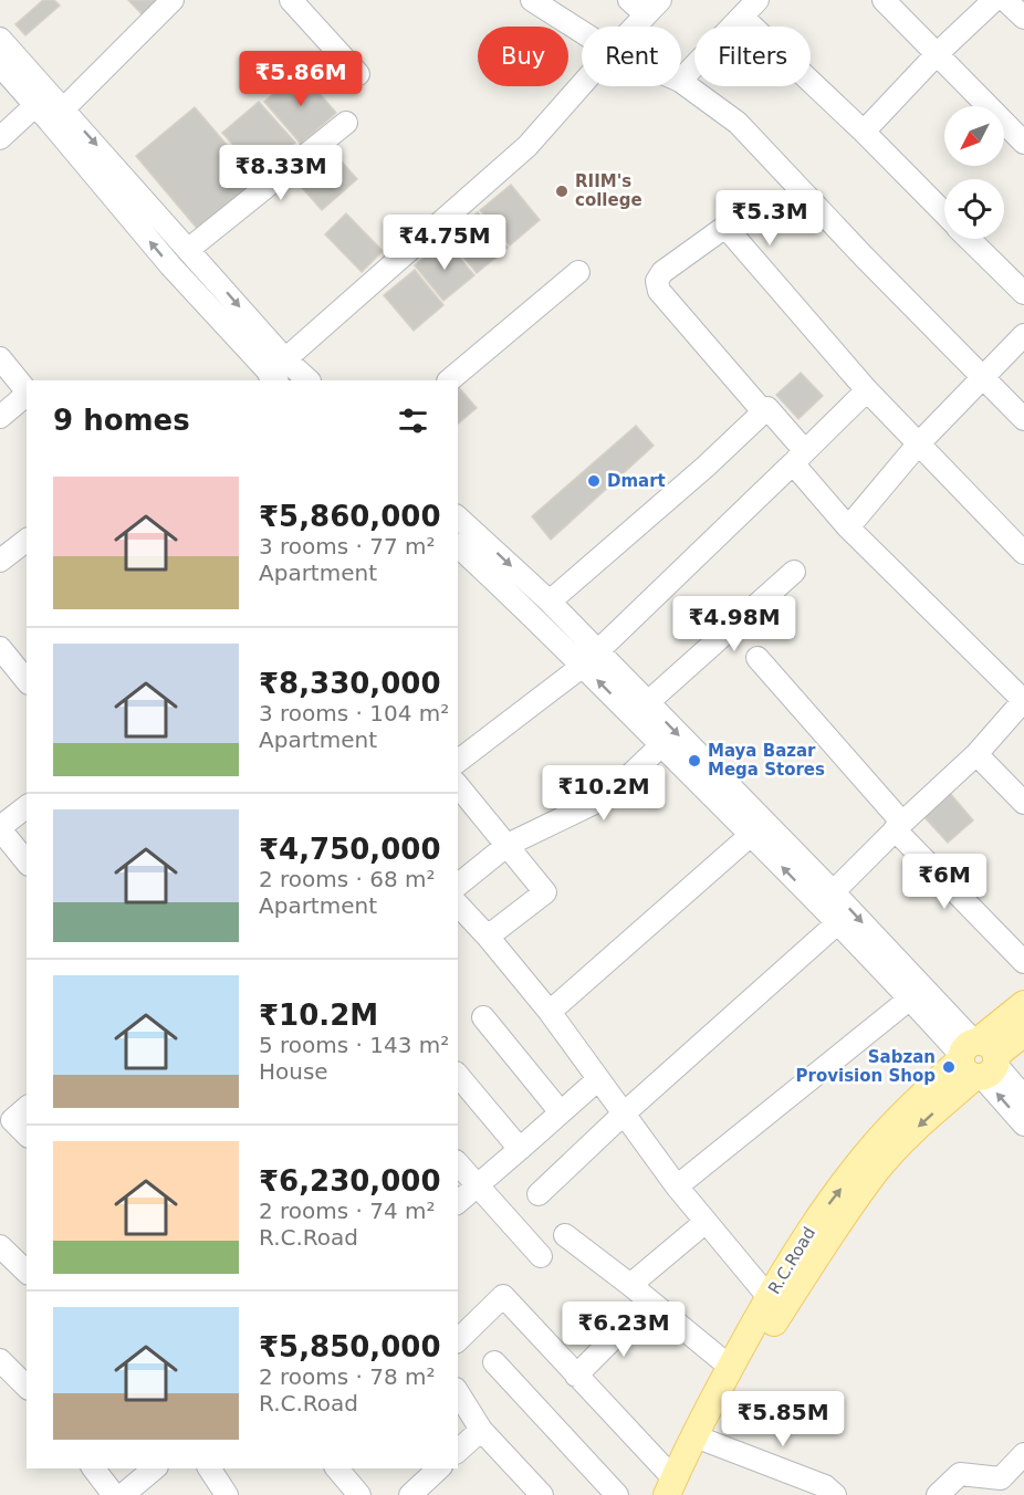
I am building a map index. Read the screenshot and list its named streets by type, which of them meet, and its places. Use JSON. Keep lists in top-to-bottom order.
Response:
{
  "streets": {
    "main road": ["R.C.Road"]
  },
  "places": [
    "RIIM's college",
    "Dmart",
    "Maya Bazar Mega Stores",
    "Sabzan Provision Shop"
  ],
  "north": "bottom left",
  "page": {
    "chip": ["Buy", "Rent", "Filters"],
    "price": [
      "₹5.86M",
      "₹8.33M",
      "₹5.3M",
      "₹4.75M",
      "₹4.98M",
      "₹10.2M",
      "₹6M",
      "₹6.23M",
      "₹5.85M"
    ],
    "heading": "9 homes",
    "list": [
      {
        "name": "₹5,860,000",
        "note": "3 rooms · 77 m² · Apartment"
      },
      {
        "name": "₹8,330,000",
        "note": "3 rooms · 104 m² · Apartment"
      },
      {
        "name": "₹4,750,000",
        "note": "2 rooms · 68 m² · Apartment"
      },
      {
        "name": "₹10.2M",
        "note": "5 rooms · 143 m² · House"
      },
      {
        "name": "₹6,230,000",
        "note": "2 rooms · 74 m² · R.C.Road"
      },
      {
        "name": "₹5,850,000",
        "note": "2 rooms · 78 m² · R.C.Road"
      }
    ]
  }
}
